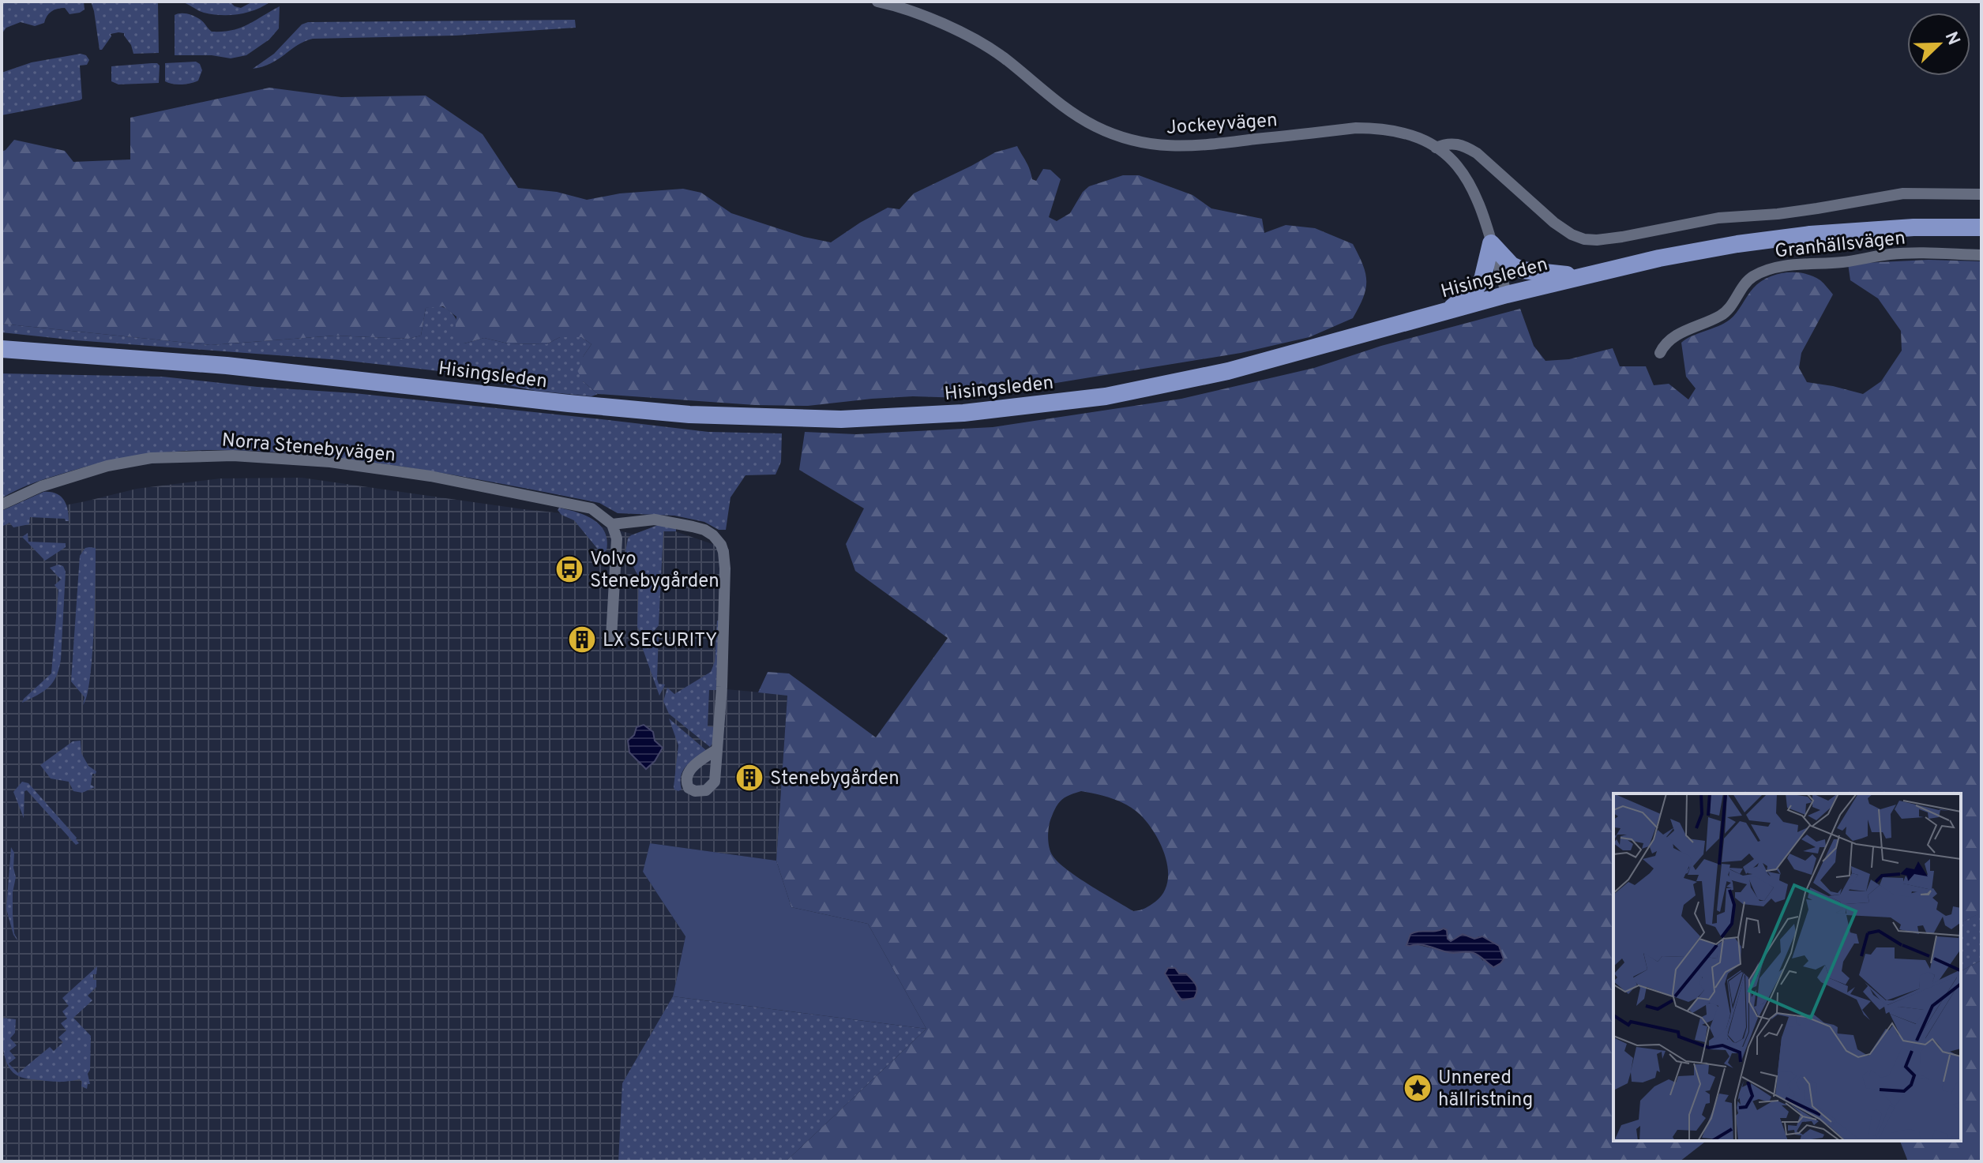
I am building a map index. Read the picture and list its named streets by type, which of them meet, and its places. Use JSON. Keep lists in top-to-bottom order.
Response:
{
  "streets": {
    "highway": ["Hisingsleden"],
    "street": ["Jockeyvägen", "Granhällsvägen", "Norra Stenebyvägen"]
  },
  "crossings": [
    ["Jockeyvägen", "Hisingsleden"]
  ],
  "places": {
    "bus stop": ["Volvo Stenebygården"],
    "building": ["LX SECURITY", "Stenebygården"],
    "place": ["Unnered hällristning"]
  },
  "north": "top right"
}
